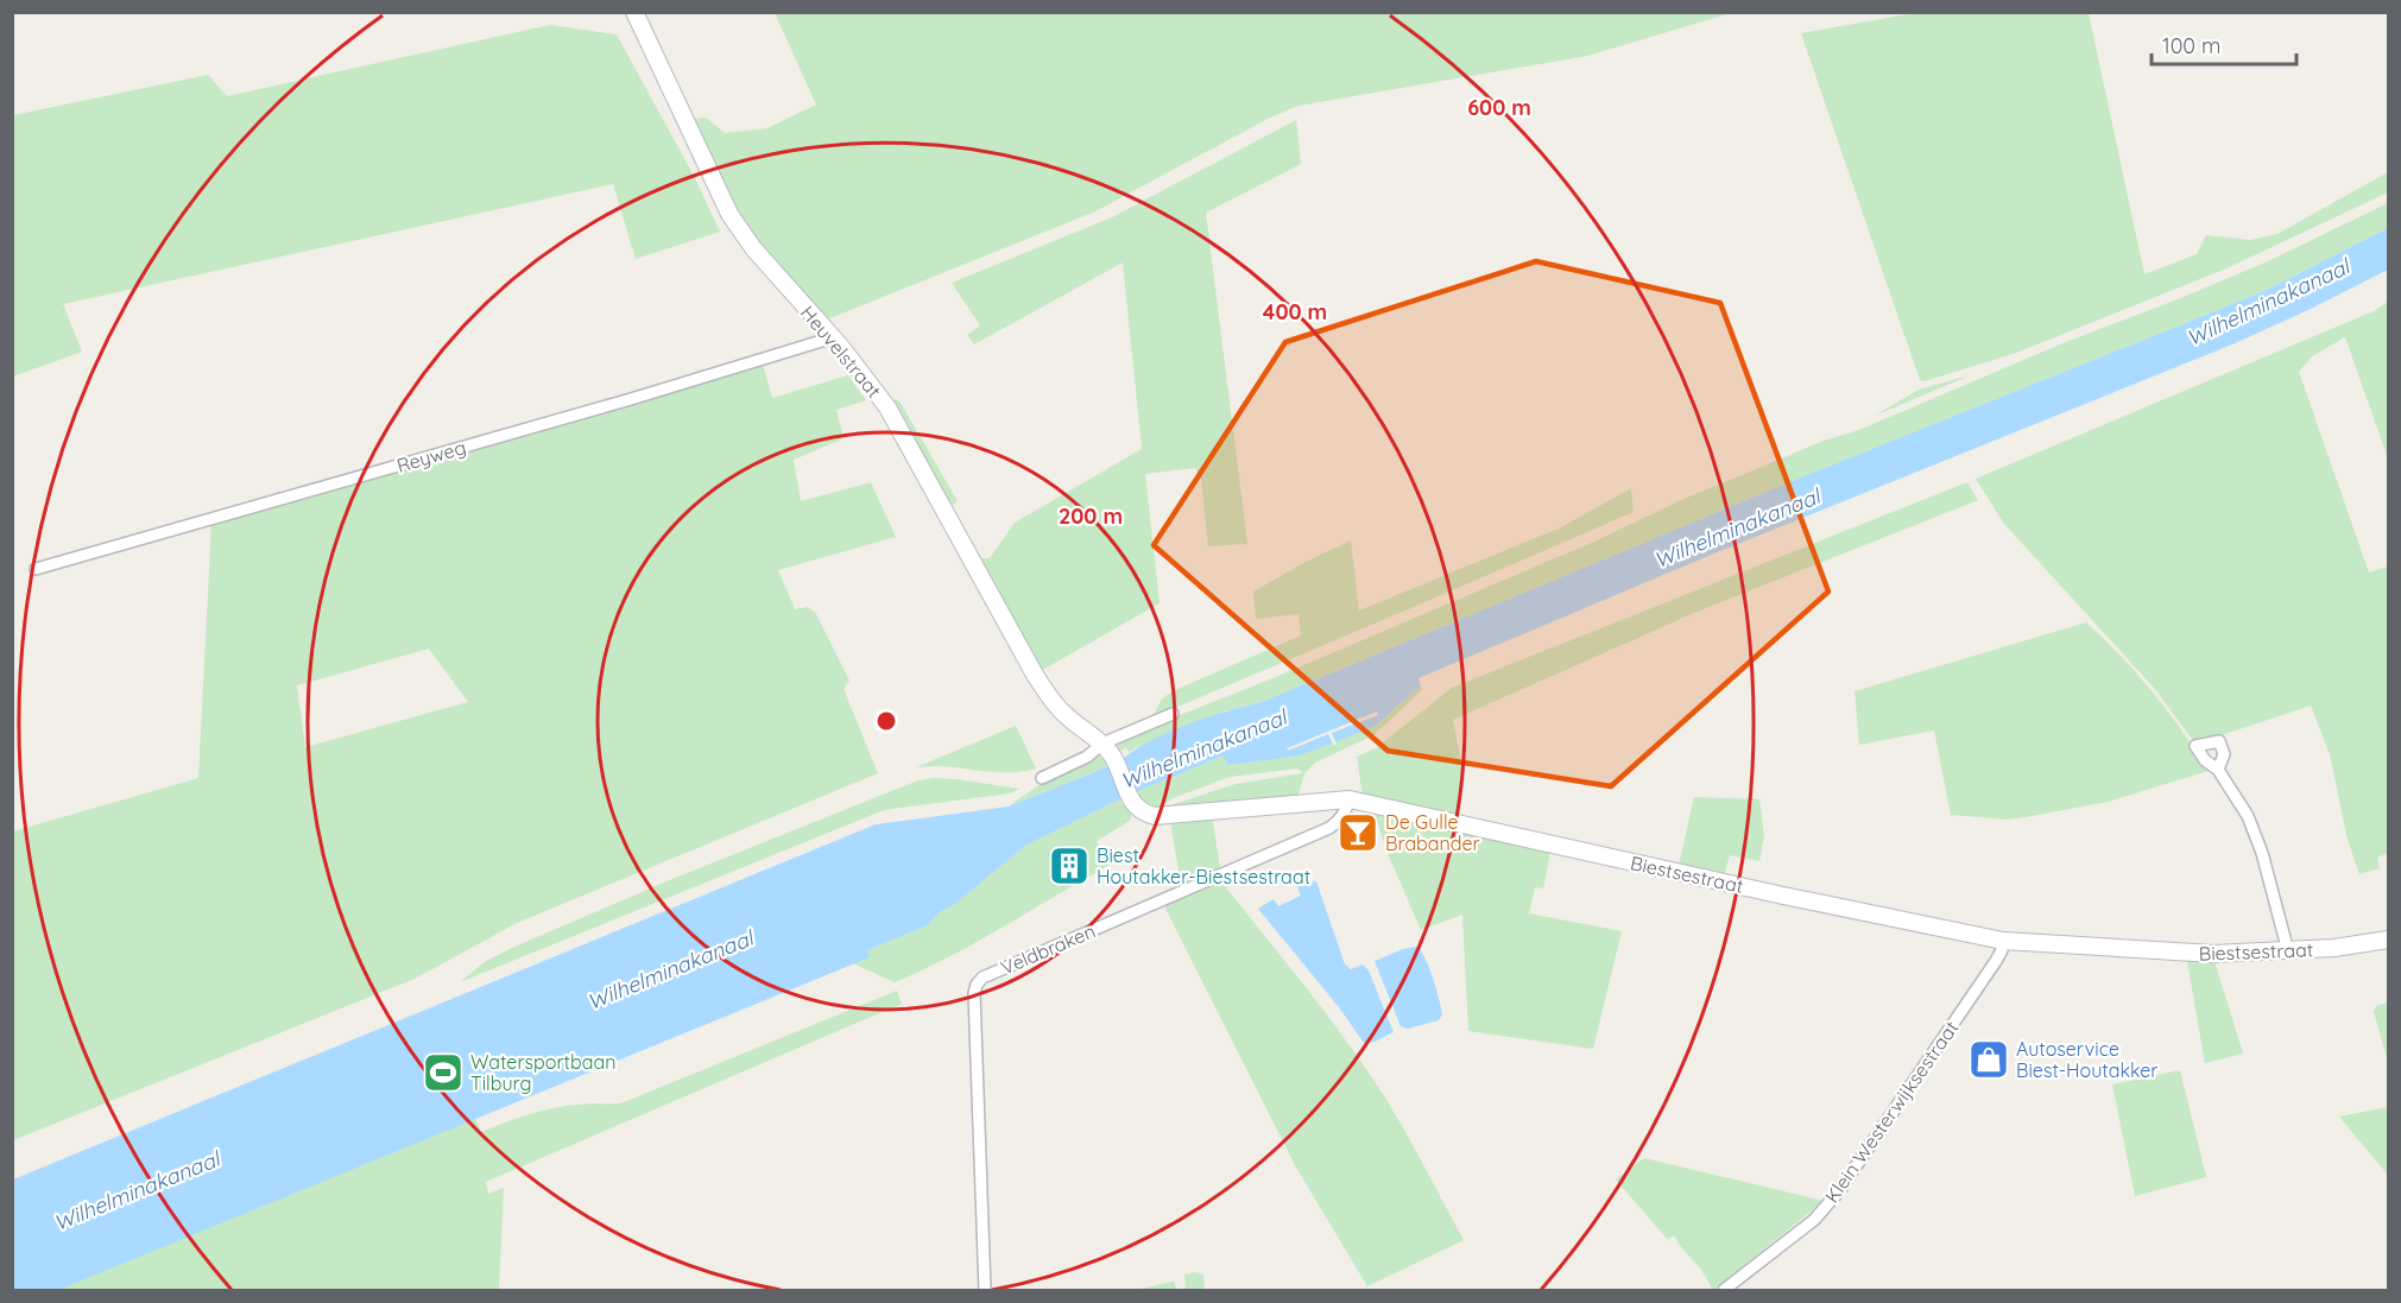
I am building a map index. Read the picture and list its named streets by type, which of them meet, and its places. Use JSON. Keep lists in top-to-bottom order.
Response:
{
  "streets": {
    "street": [
      "Heuvelstraat",
      "Reyweg",
      "Biestsestraat",
      "Veldbraken",
      "Klein Westerwijksestraat"
    ]
  },
  "crossings": [
    ["Heuvelstraat", "Biestsestraat"],
    ["Biestsestraat", "Veldbraken"],
    ["Biestsestraat", "Klein Westerwijksestraat"]
  ],
  "water": ["Wilhelminakanaal"],
  "places": {
    "bar": ["De Gulle Brabander"],
    "building": ["Biest Houtakker-Biestsestraat"],
    "shop": ["Autoservice Biest-Houtakker"],
    "sports": ["Watersportbaan Tilburg"]
  },
  "scale_bar": "100 m",
  "rings": ["600 m", "400 m", "200 m"]
}
